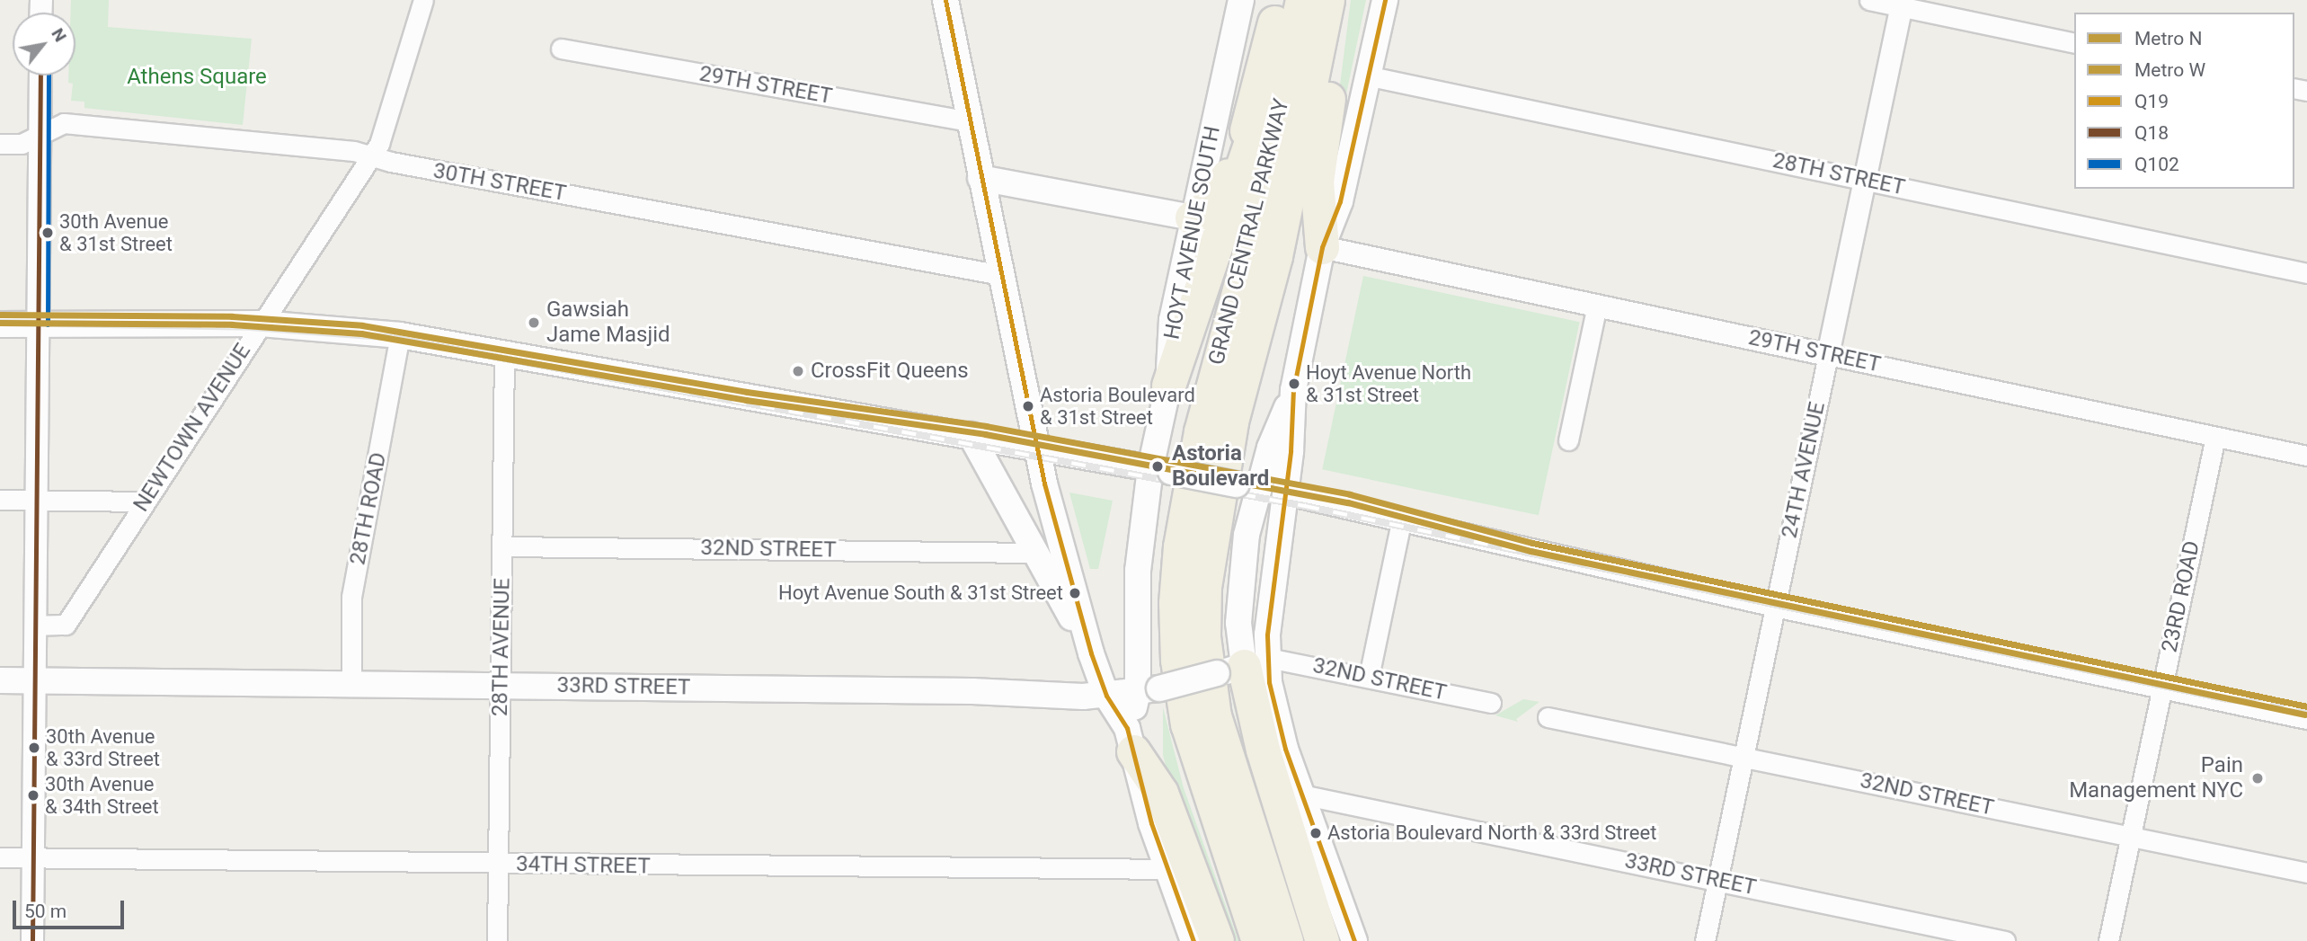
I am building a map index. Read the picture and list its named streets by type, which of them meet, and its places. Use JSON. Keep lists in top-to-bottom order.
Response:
{
  "streets": {
    "highway": ["GRAND CENTRAL PARKWAY"],
    "main road": ["HOYT AVENUE SOUTH", "33RD STREET"],
    "street": [
      "29TH STREET",
      "28TH STREET",
      "30TH STREET",
      "NEWTOWN AVENUE",
      "24TH AVENUE",
      "28TH ROAD",
      "32ND STREET",
      "23RD ROAD",
      "28TH AVENUE",
      "34TH STREET"
    ]
  },
  "crossings": [
    ["29TH STREET", "24TH AVENUE"],
    ["29TH STREET", "23RD ROAD"],
    ["28TH STREET", "24TH AVENUE"],
    ["30TH STREET", "NEWTOWN AVENUE"],
    ["HOYT AVENUE SOUTH", "33RD STREET"],
    ["24TH AVENUE", "32ND STREET"],
    ["24TH AVENUE", "33RD STREET"],
    ["28TH ROAD", "33RD STREET"],
    ["32ND STREET", "23RD ROAD"],
    ["32ND STREET", "28TH AVENUE"],
    ["32ND STREET", "33RD STREET"],
    ["28TH AVENUE", "33RD STREET"],
    ["28TH AVENUE", "34TH STREET"]
  ],
  "parks": ["Athens Square"],
  "places": [
    "30th Avenue & 31st Street",
    "Gawsiah Jame Masjid",
    "CrossFit Queens",
    "Hoyt Avenue North & 31st Street",
    "Astoria Boulevard & 31st Street",
    "Astoria Boulevard",
    "Hoyt Avenue South & 31st Street",
    "30th Avenue & 33rd Street",
    "Pain Management NYC",
    "30th Avenue & 34th Street",
    "Astoria Boulevard North & 33rd Street"
  ],
  "lines": [
    "transit line Q19",
    "transit line Q18",
    "transit line Q102",
    "metro line N",
    "metro line W"
  ],
  "legend": [
    "Metro N",
    "Metro W",
    "Q19",
    "Q18",
    "Q102"
  ],
  "scale_bar": "50 m",
  "north": "top right"
}
